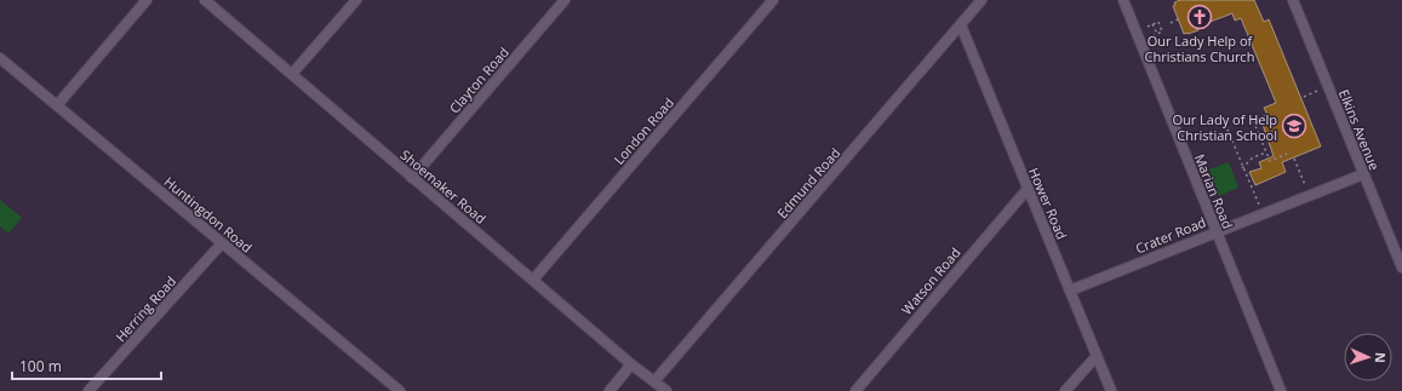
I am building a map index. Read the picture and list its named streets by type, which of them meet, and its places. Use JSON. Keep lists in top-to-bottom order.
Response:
{
  "streets": {
    "street": [
      "Clayton Road",
      "Elkins Avenue",
      "London Road",
      "Edmund Road",
      "Shoemaker Road",
      "Marian Road",
      "Hower Road",
      "Huntingdon Road",
      "Crater Road",
      "Watson Road",
      "Herring Road"
    ]
  },
  "crossings": [
    ["Clayton Road", "Shoemaker Road"],
    ["Elkins Avenue", "Crater Road"],
    ["London Road", "Shoemaker Road"],
    ["Edmund Road", "Shoemaker Road"],
    ["Edmund Road", "Hower Road"],
    ["Marian Road", "Crater Road"],
    ["Hower Road", "Crater Road"],
    ["Hower Road", "Watson Road"],
    ["Huntingdon Road", "Herring Road"]
  ],
  "places": {
    "church": ["Our Lady Help of Christians Church"],
    "school or university": ["Our Lady of Help Christian School"]
  },
  "scale_bar": "100 m",
  "north": "right"
}
